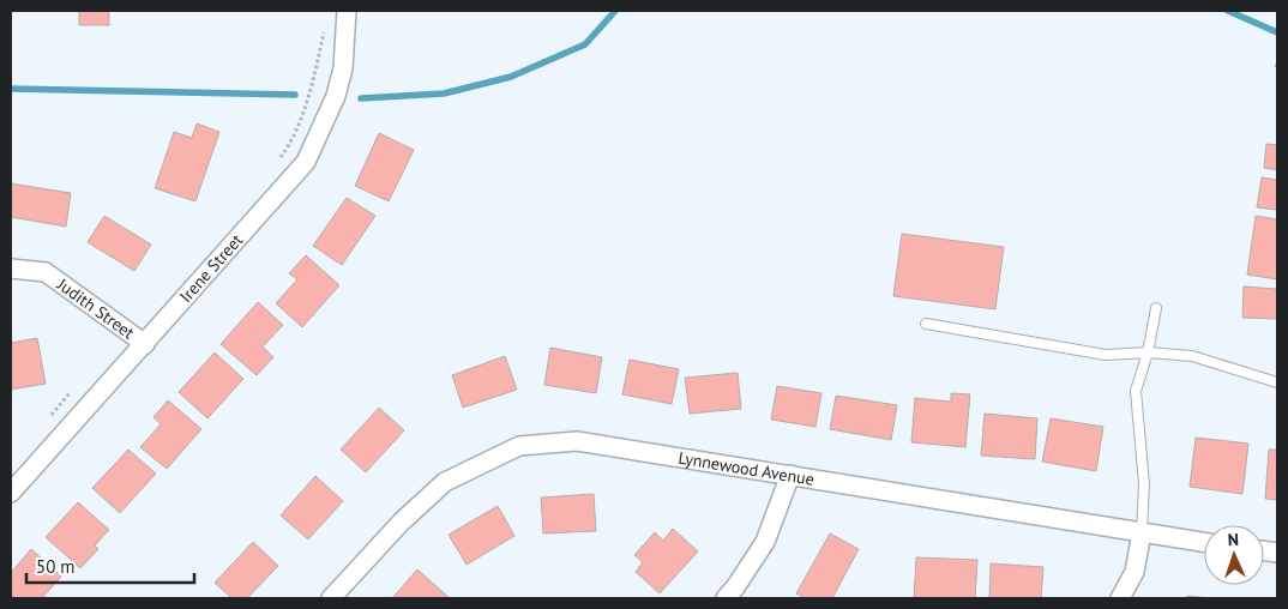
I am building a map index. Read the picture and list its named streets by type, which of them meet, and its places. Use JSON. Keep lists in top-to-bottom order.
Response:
{
  "streets": {
    "street": ["Irene Street", "Judith Street", "Lynnewood Avenue"]
  },
  "crossings": [
    ["Irene Street", "Judith Street"]
  ],
  "scale_bar": "50 m",
  "north": "top"
}
